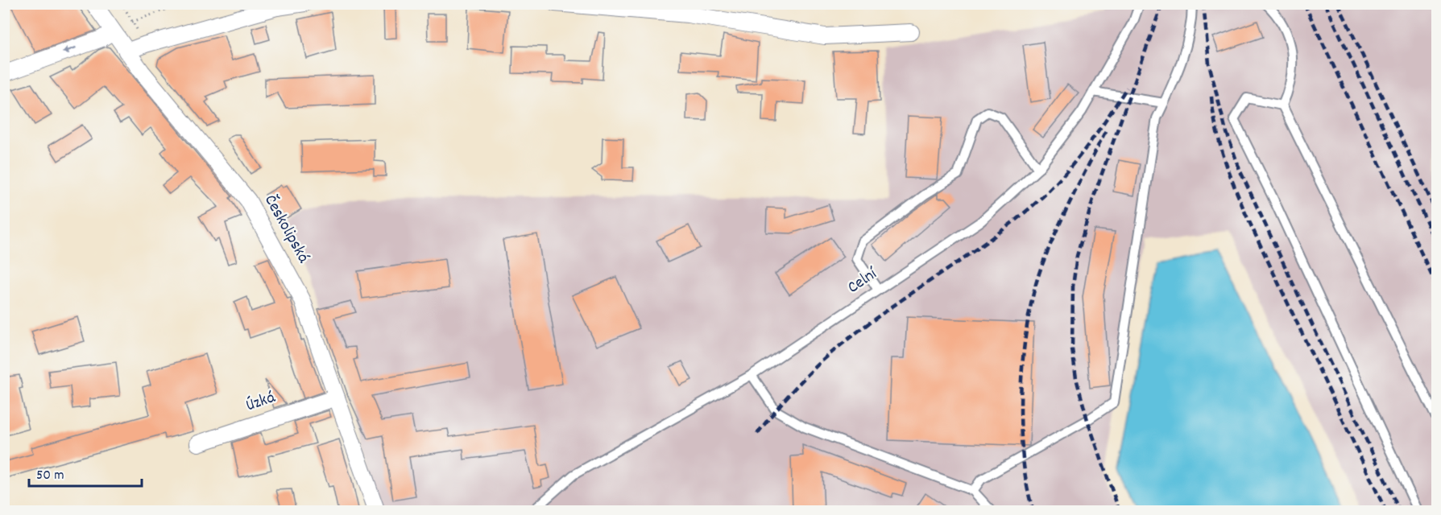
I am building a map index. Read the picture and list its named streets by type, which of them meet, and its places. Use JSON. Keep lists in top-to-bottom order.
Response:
{
  "streets": {
    "street": ["Českolipská", "Úzká"],
    "lane": ["Celní"]
  },
  "crossings": [
    ["Českolipská", "Úzká"]
  ],
  "scale_bar": "50 m"
}
